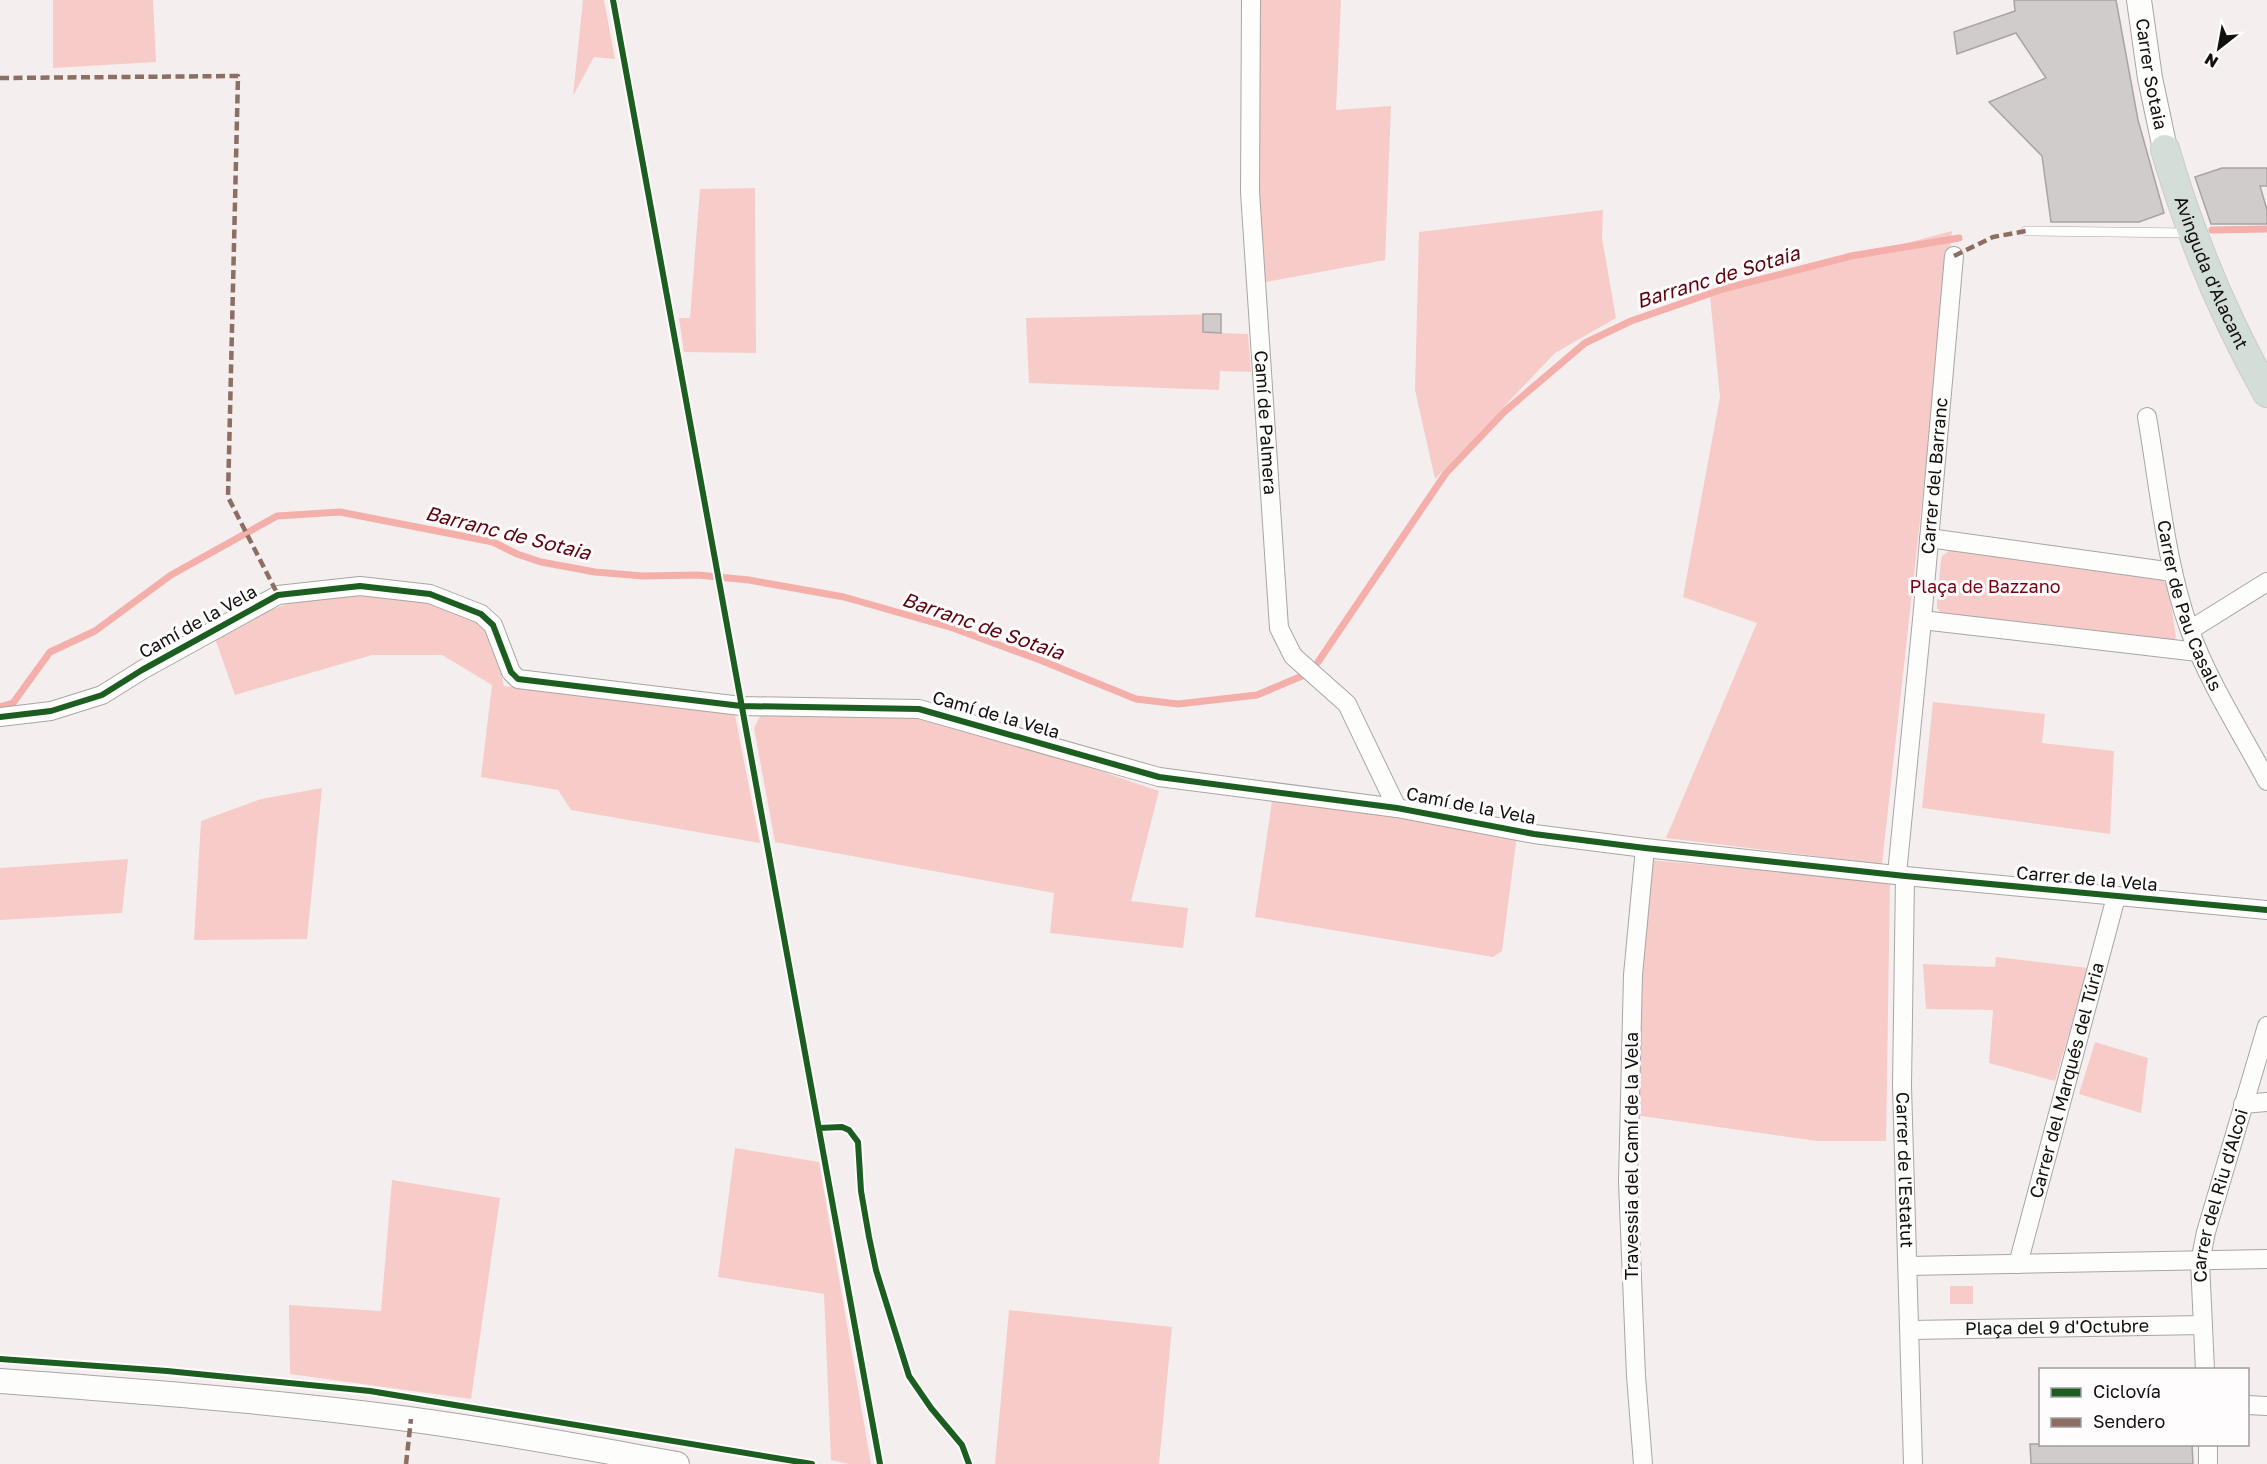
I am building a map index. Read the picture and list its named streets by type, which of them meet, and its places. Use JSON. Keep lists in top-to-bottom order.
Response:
{
  "streets": {
    "highway": ["Avinguda d'Alacant"],
    "main road": ["Carrer Sotaia"],
    "street": [
      "Camí de Palmera",
      "Carrer del Barranc",
      "Carrer de Pau Casals",
      "Camí de la Vela",
      "Carrer de la Vela",
      "Carrer del Marqués del Túria",
      "Travessia del Camí de la Vela",
      "Carrer de l'Estatut",
      "Carrer del Riu d'Alcoi",
      "Plaça del 9 d'Octubre"
    ]
  },
  "crossings": [
    ["Carrer Sotaia", "Avinguda d'Alacant"],
    ["Camí de Palmera", "Camí de la Vela"],
    ["Carrer del Barranc", "Camí de la Vela"],
    ["Carrer del Barranc", "Carrer de la Vela"],
    ["Carrer del Barranc", "Carrer de l'Estatut"],
    ["Camí de la Vela", "Carrer de la Vela"],
    ["Camí de la Vela", "Travessia del Camí de la Vela"],
    ["Camí de la Vela", "Carrer de l'Estatut"],
    ["Carrer de la Vela", "Carrer del Marqués del Túria"],
    ["Carrer de la Vela", "Carrer de l'Estatut"],
    ["Carrer de l'Estatut", "Plaça del 9 d'Octubre"],
    ["Carrer del Riu d'Alcoi", "Plaça del 9 d'Octubre"]
  ],
  "water": ["Barranc de Sotaia"],
  "parks": ["Plaça de Bazzano"],
  "legend": ["Ciclovía", "Sendero"],
  "north": "bottom left"
}
